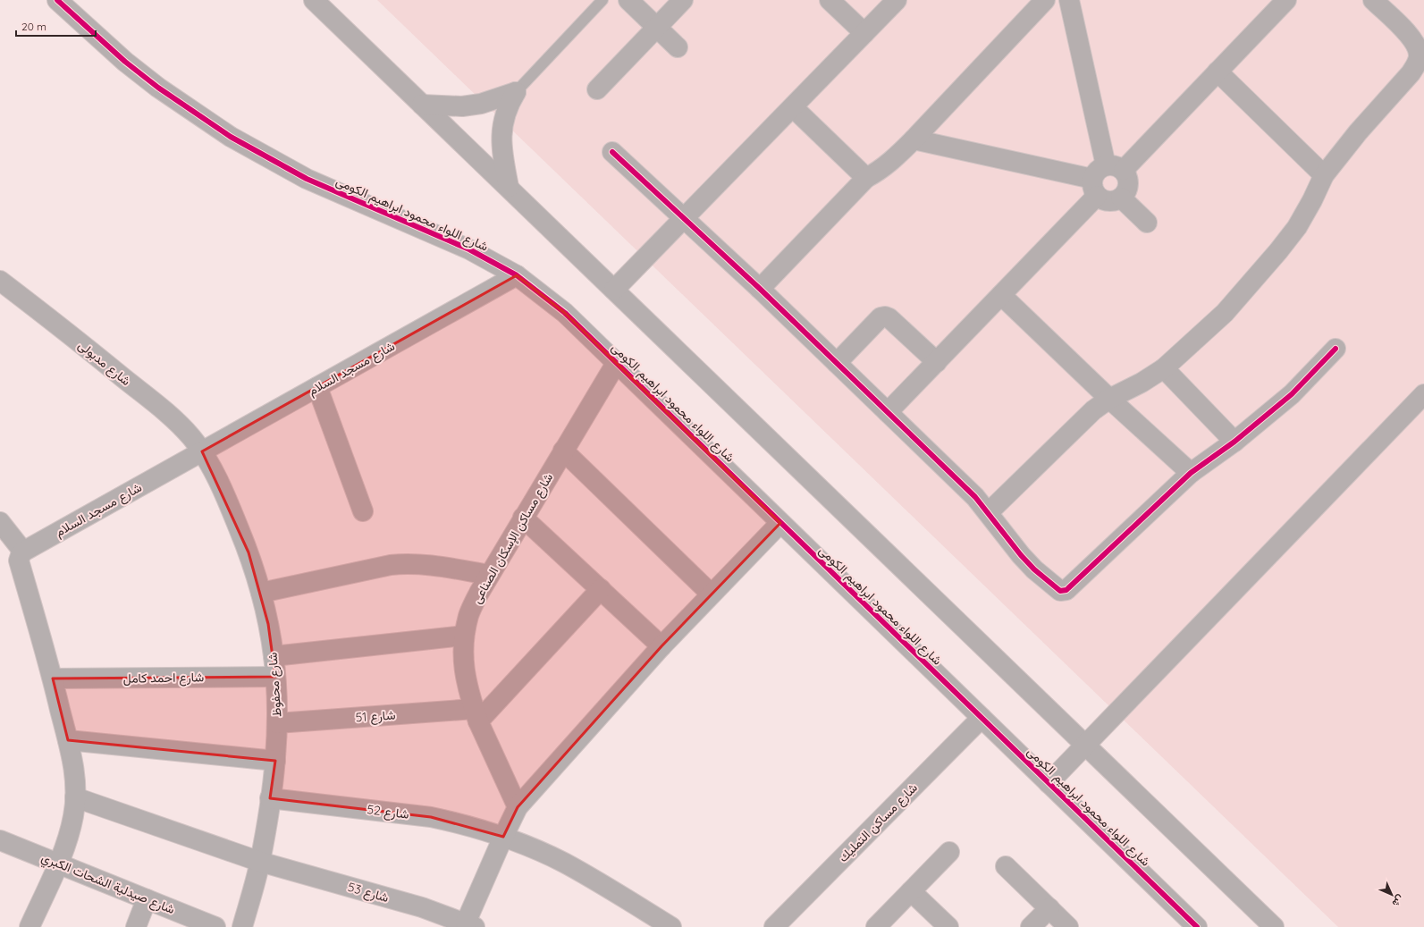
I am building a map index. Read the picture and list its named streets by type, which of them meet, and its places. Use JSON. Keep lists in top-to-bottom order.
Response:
{
  "streets": {
    "street": [
      "شارع اللواء محمود ابراهيم الكومى",
      "شارع مدبولى",
      "شارع مسجد السلام",
      "شارع مساكن الإسكان الصناعى",
      "شارع احمد كامل",
      "شارع محفوظ",
      "شارع 51",
      "شارع 52",
      "شارع مساكن التمليك",
      "شارع صيدلية الشحات الكبري",
      "شارع 53"
    ]
  },
  "crossings": [
    ["شارع اللواء محمود ابراهيم الكومى", "شارع مسجد السلام"],
    ["شارع اللواء محمود ابراهيم الكومى", "شارع مساكن الإسكان الصناعى"],
    ["شارع اللواء محمود ابراهيم الكومى", "شارع مساكن التمليك"],
    ["شارع مدبولى", "شارع مسجد السلام"],
    ["شارع مدبولى", "شارع محفوظ"],
    ["شارع مسجد السلام", "شارع محفوظ"],
    ["شارع مساكن الإسكان الصناعى", "شارع 51"],
    ["شارع احمد كامل", "شارع محفوظ"],
    ["شارع محفوظ", "شارع 51"],
    ["شارع محفوظ", "شارع 52"],
    ["شارع محفوظ", "شارع 53"]
  ],
  "scale_bar": "20 m",
  "north": "bottom right"
}
